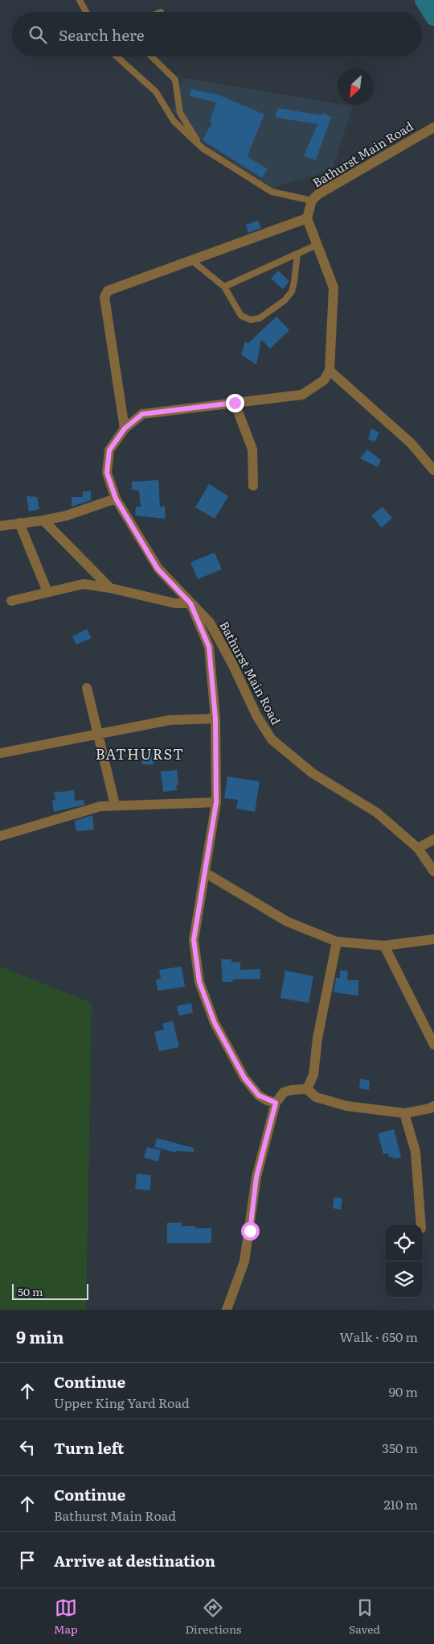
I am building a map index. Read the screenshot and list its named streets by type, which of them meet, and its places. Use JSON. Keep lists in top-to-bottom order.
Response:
{
  "streets": {
    "street": ["Bathurst Main Road"]
  },
  "districts": ["BATHURST"],
  "scale_bar": "50 m",
  "north": "bottom left",
  "page": {
    "search": "Search here",
    "scale": "50 m",
    "heading": ["9 min", "Walk · 650 m"],
    "list": [
      ["Continue", "Upper King Yard Road", "90 m"],
      ["Turn left", "350 m"],
      ["Continue", "Bathurst Main Road", "210 m"],
      "Arrive at destination"
    ],
    "nav": ["Map", "Directions", "Saved"]
  }
}
